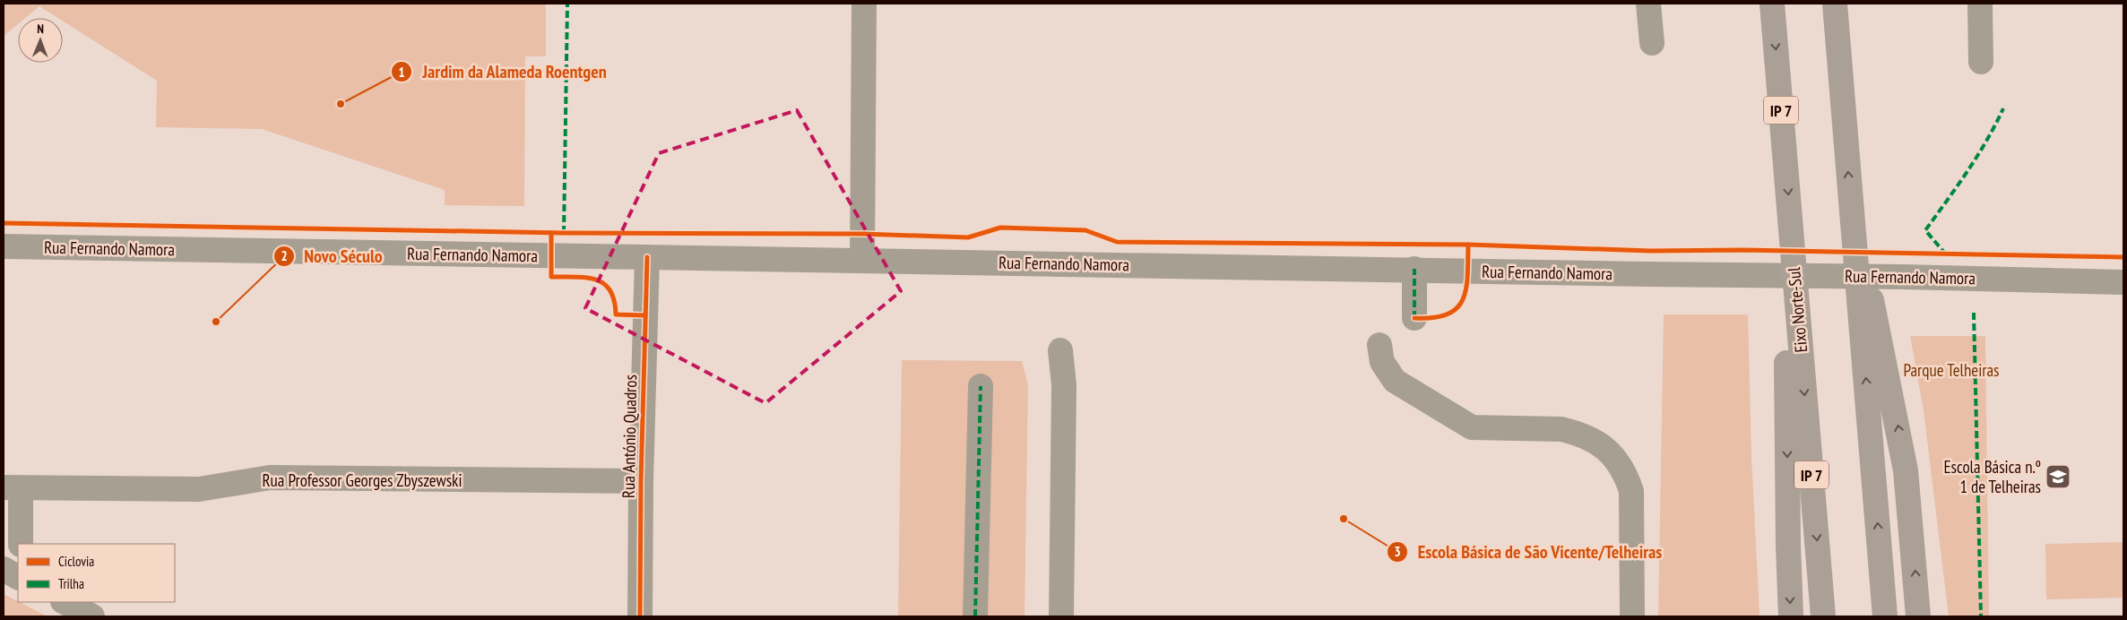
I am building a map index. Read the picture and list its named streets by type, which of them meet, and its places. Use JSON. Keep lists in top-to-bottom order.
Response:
{
  "streets": {
    "highway": ["IP 7", "Eixo Norte-Sul"],
    "street": ["Rua Fernando Namora", "Rua António Quadros", "Rua Professor Georges Zbyszewski"]
  },
  "crossings": [
    ["Rua Fernando Namora", "Rua António Quadros"],
    ["Rua António Quadros", "Rua Professor Georges Zbyszewski"]
  ],
  "parks": ["Parque Telheiras"],
  "places": {
    "other": ["Jardim da Alameda Roentgen", "Novo Século", "Escola Básica de São Vicente/Telheiras"],
    "school or university": ["Escola Básica n.º 1 de Telheiras"]
  },
  "legend": ["Ciclovia", "Trilha"],
  "north": "top"
}
